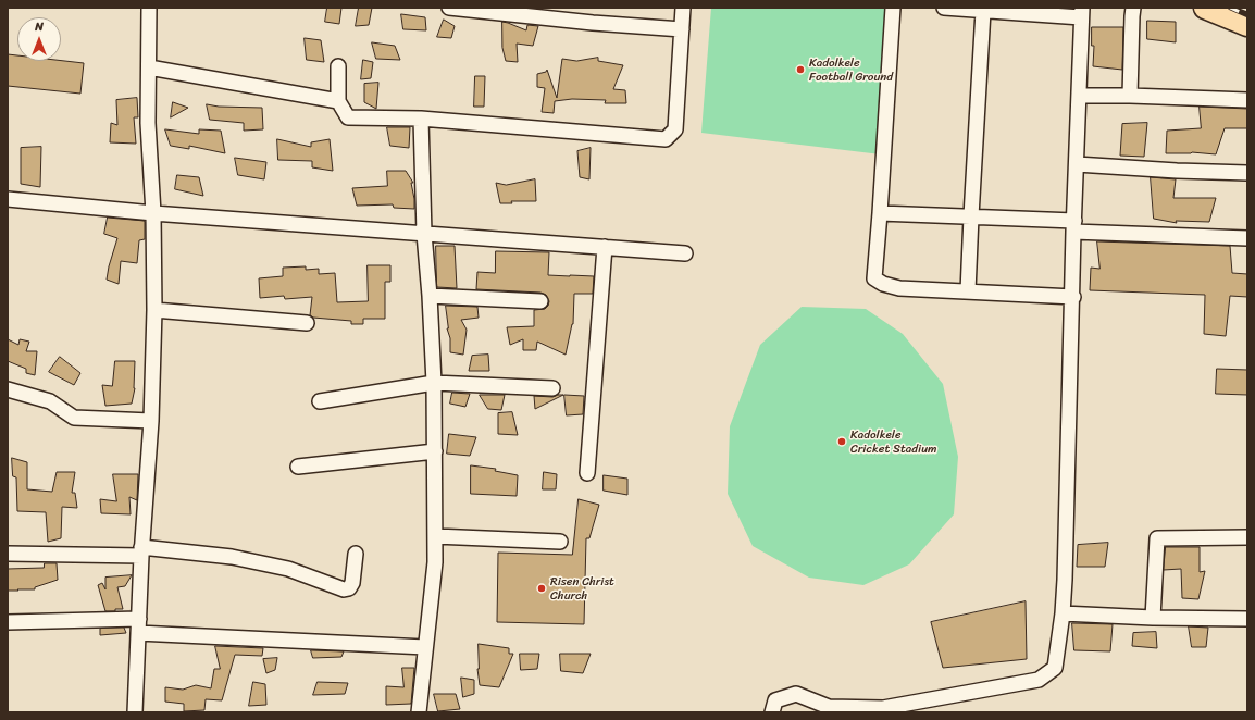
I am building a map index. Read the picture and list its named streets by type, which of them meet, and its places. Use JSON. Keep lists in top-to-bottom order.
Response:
{
  "places": ["Kadolkele Football Ground", "Kadolkele Cricket Stadium", "Risen Christ Church"],
  "north": "top"
}
